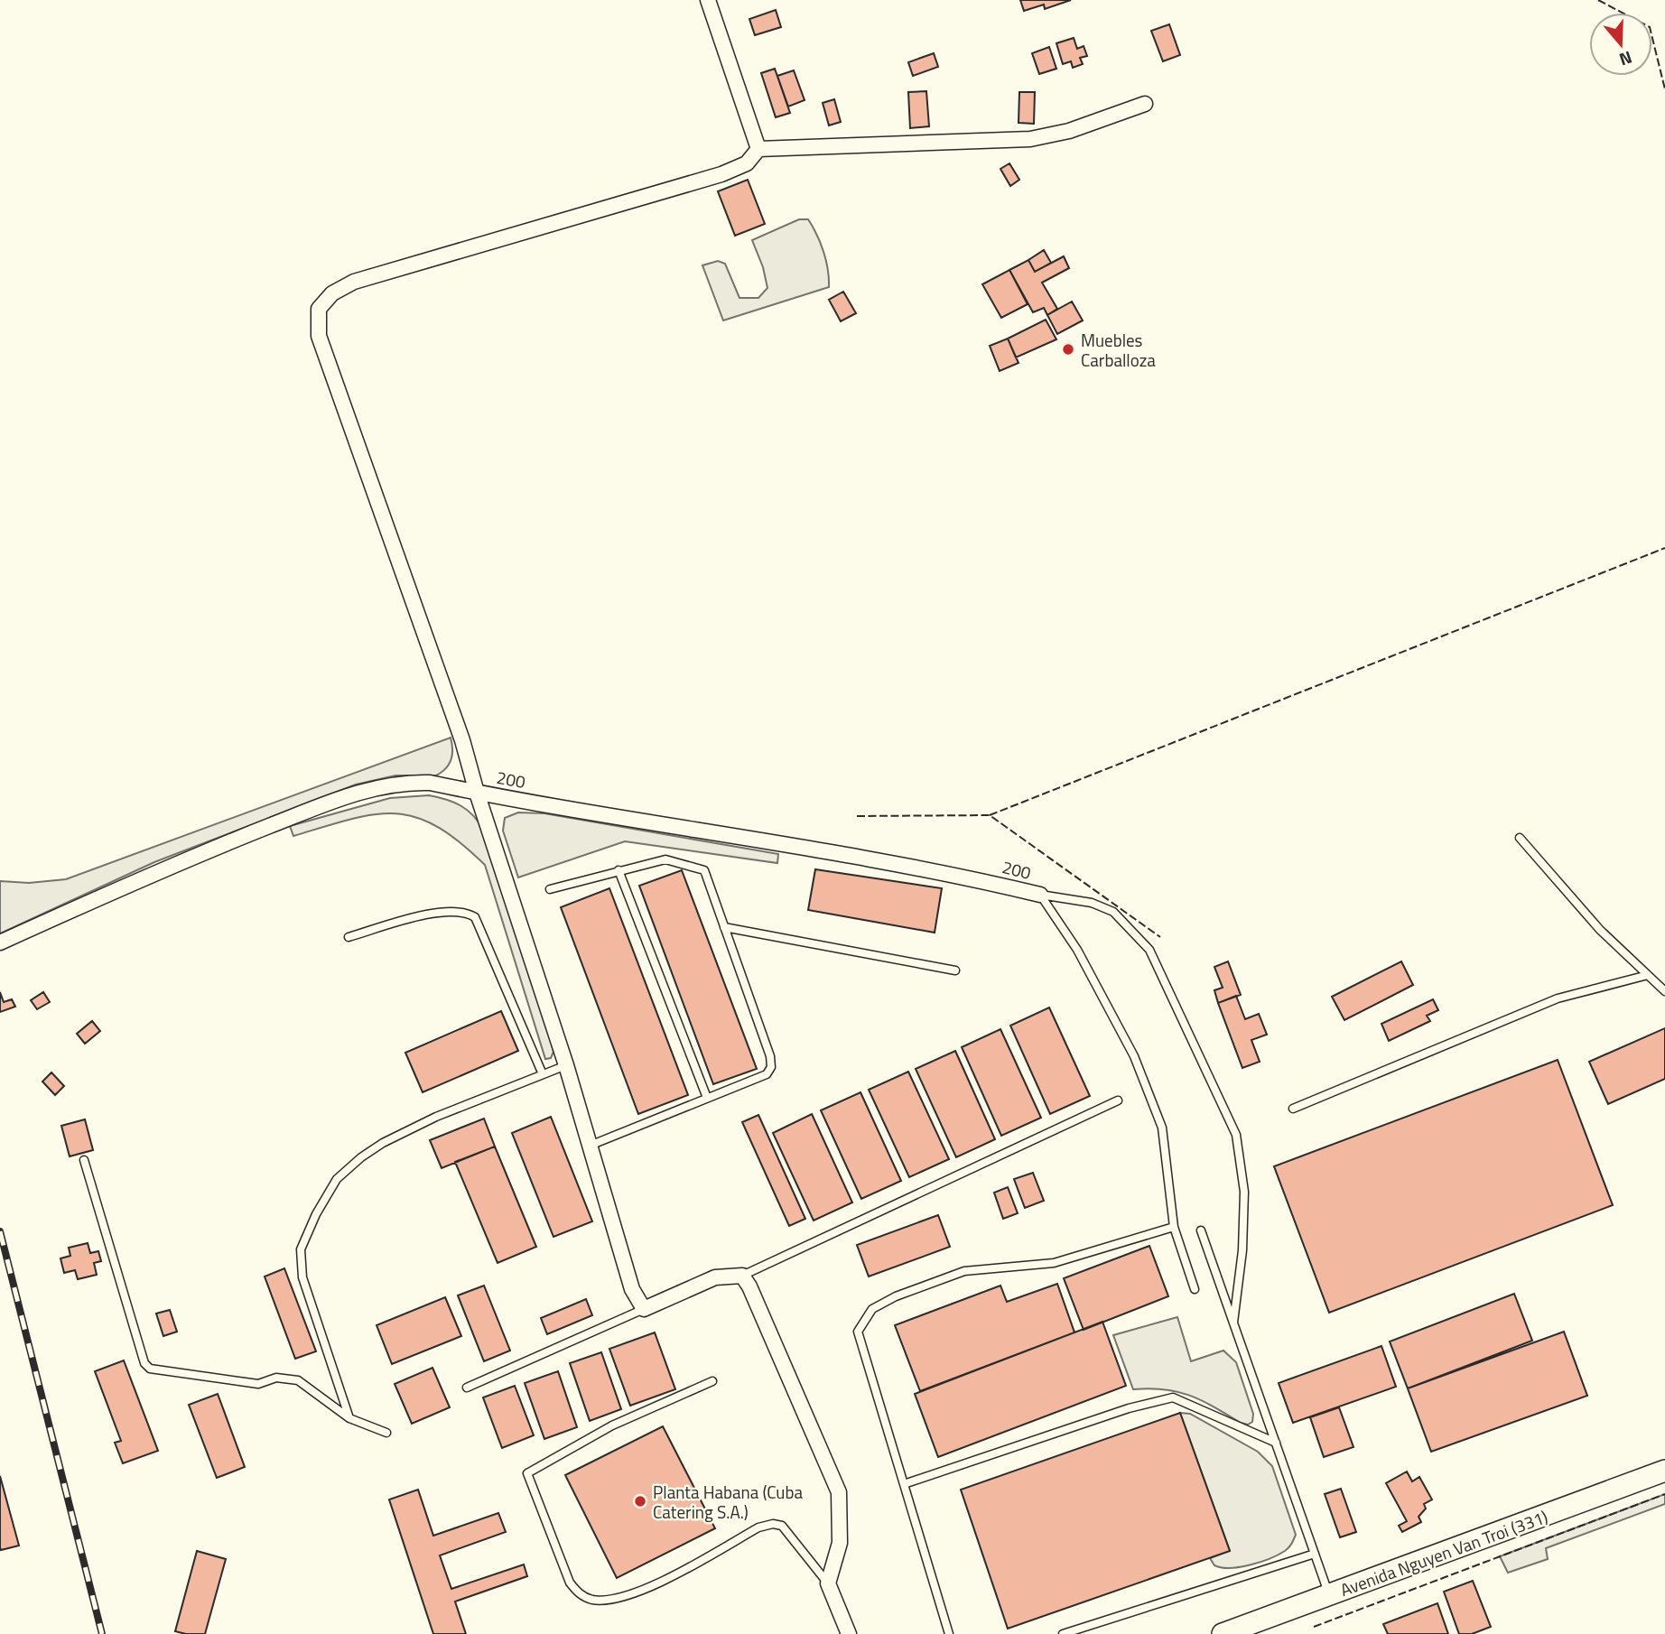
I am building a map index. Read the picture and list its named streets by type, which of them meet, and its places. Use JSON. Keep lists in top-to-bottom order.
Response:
{
  "streets": {
    "street": ["200", "Avenida Nguyen Van Troi (331)"]
  },
  "places": ["Muebles Carballoza", "Planta Habana (Cuba Catering S.A.)"],
  "north": "bottom"
}
